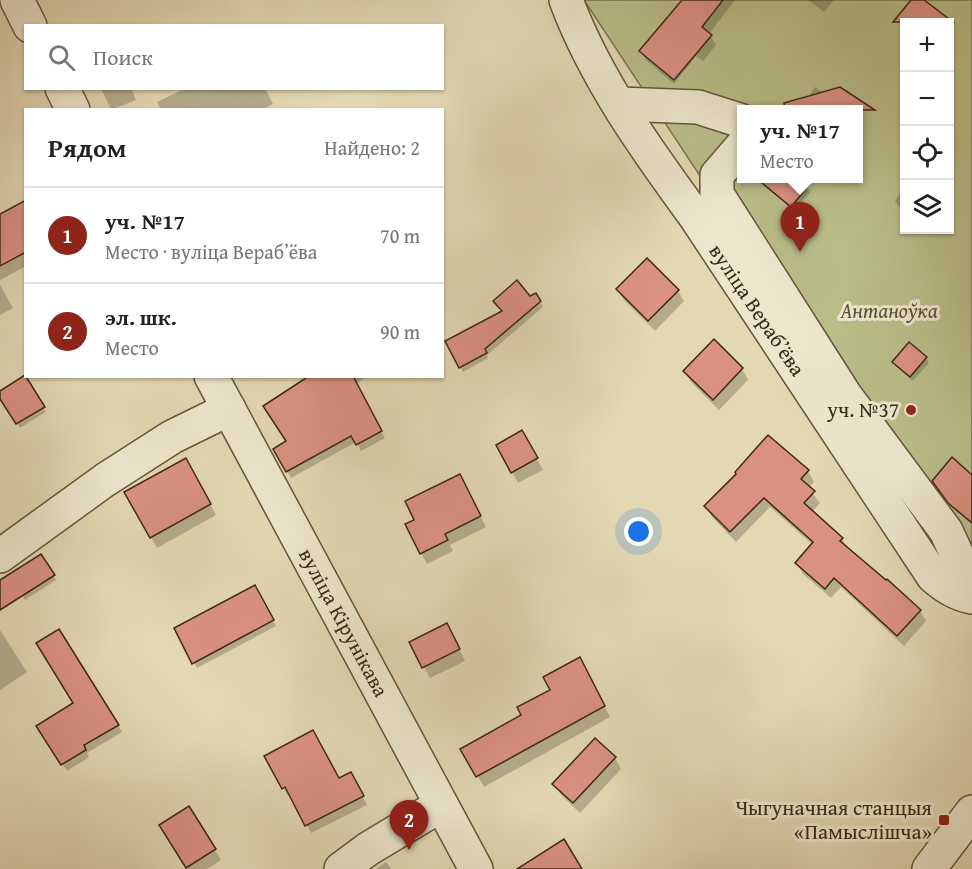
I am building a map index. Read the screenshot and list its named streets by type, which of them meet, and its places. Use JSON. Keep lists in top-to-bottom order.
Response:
{
  "streets": {
    "street": ["вуліца Верабʼёва", "вуліца Кірунікава"]
  },
  "parks": ["Антаноўка"],
  "places": {
    "other": ["уч. №37"],
    "transit": ["Чыгуначная станцыя «Памыслішча»"]
  },
  "page": {
    "map_buttons": ["+", "−"],
    "search": "Поиск",
    "popup": ["уч. №17", "Место"],
    "heading": ["Рядом", "Найдено: 2"],
    "list": [
      {
        "mark": "1",
        "name": "уч. №17",
        "note": "Место · вуліца Верабʼёва",
        "value": "70 m"
      },
      {
        "mark": "2",
        "name": "эл. шк.",
        "note": "Место",
        "value": "90 m"
      }
    ],
    "pins": ["1", "2"]
  }
}
